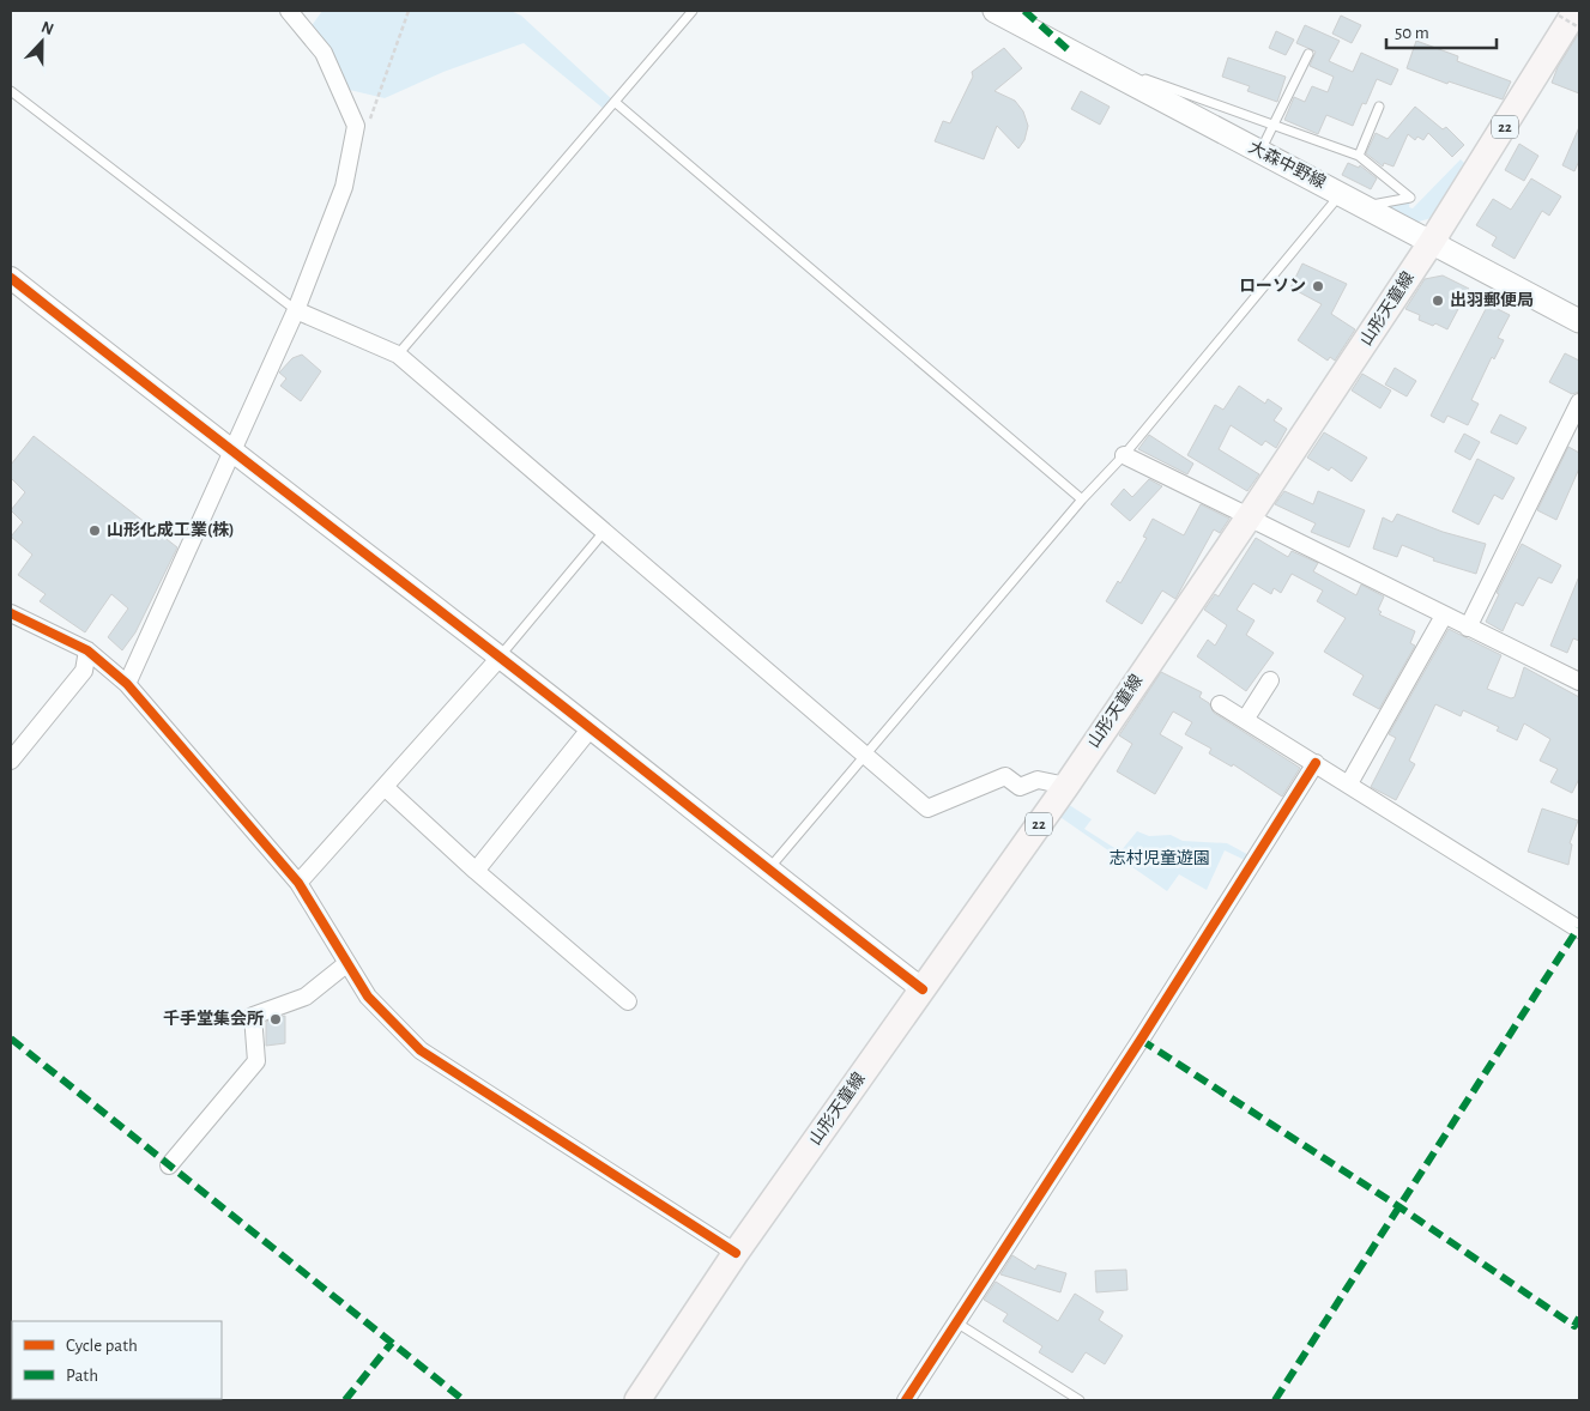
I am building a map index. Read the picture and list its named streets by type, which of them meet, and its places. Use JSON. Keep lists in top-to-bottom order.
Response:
{
  "streets": {
    "main road": ["22", "大森中野線", "山形天童線"]
  },
  "crossings": [
    ["大森中野線", "山形天童線"]
  ],
  "parks": ["志村児童遊園"],
  "places": [
    "ローソン",
    "出羽郵便局",
    "山形化成工業(株)",
    "千手堂集会所"
  ],
  "legend": ["Cycle path", "Path"],
  "scale_bar": "50 m",
  "north": "top"
}
